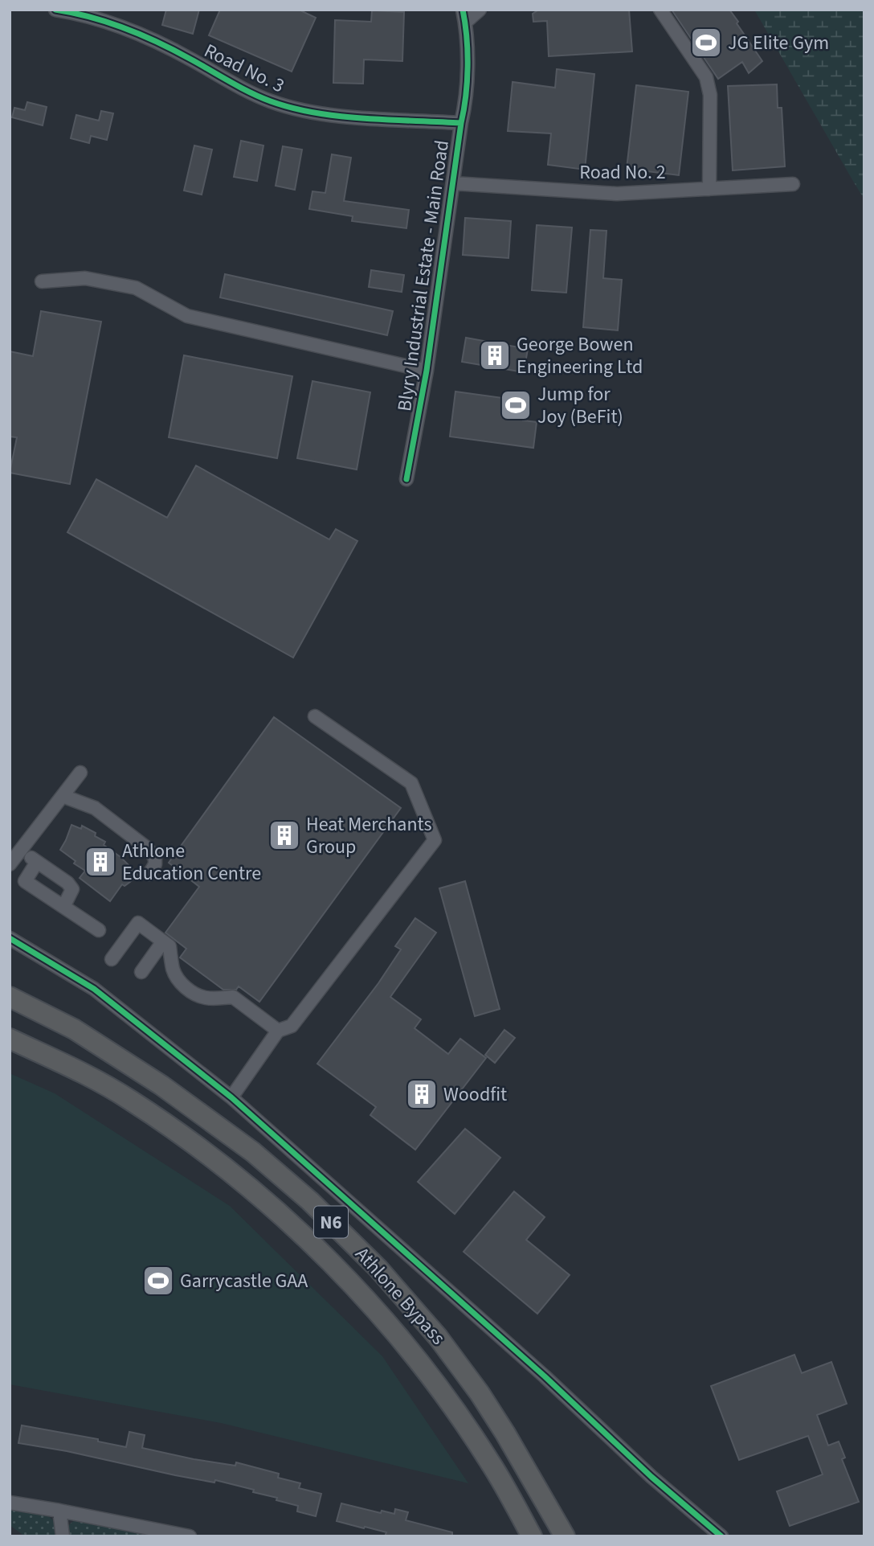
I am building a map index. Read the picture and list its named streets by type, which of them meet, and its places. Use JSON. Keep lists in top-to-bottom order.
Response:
{
  "streets": {
    "highway": ["N6", "Athlone Bypass"],
    "street": ["Road No. 3", "Road No. 2", "Blyry Industrial Estate - Main Road"]
  },
  "crossings": [
    ["Road No. 3", "Blyry Industrial Estate - Main Road"],
    ["Road No. 2", "Blyry Industrial Estate - Main Road"]
  ],
  "places": {
    "sports": ["JG Elite Gym", "Jump for Joy (BeFit)", "Garrycastle GAA"],
    "building": [
      "George Bowen Engineering Ltd",
      "Heat Merchants Group",
      "Athlone Education Centre",
      "Woodfit"
    ]
  }
}
